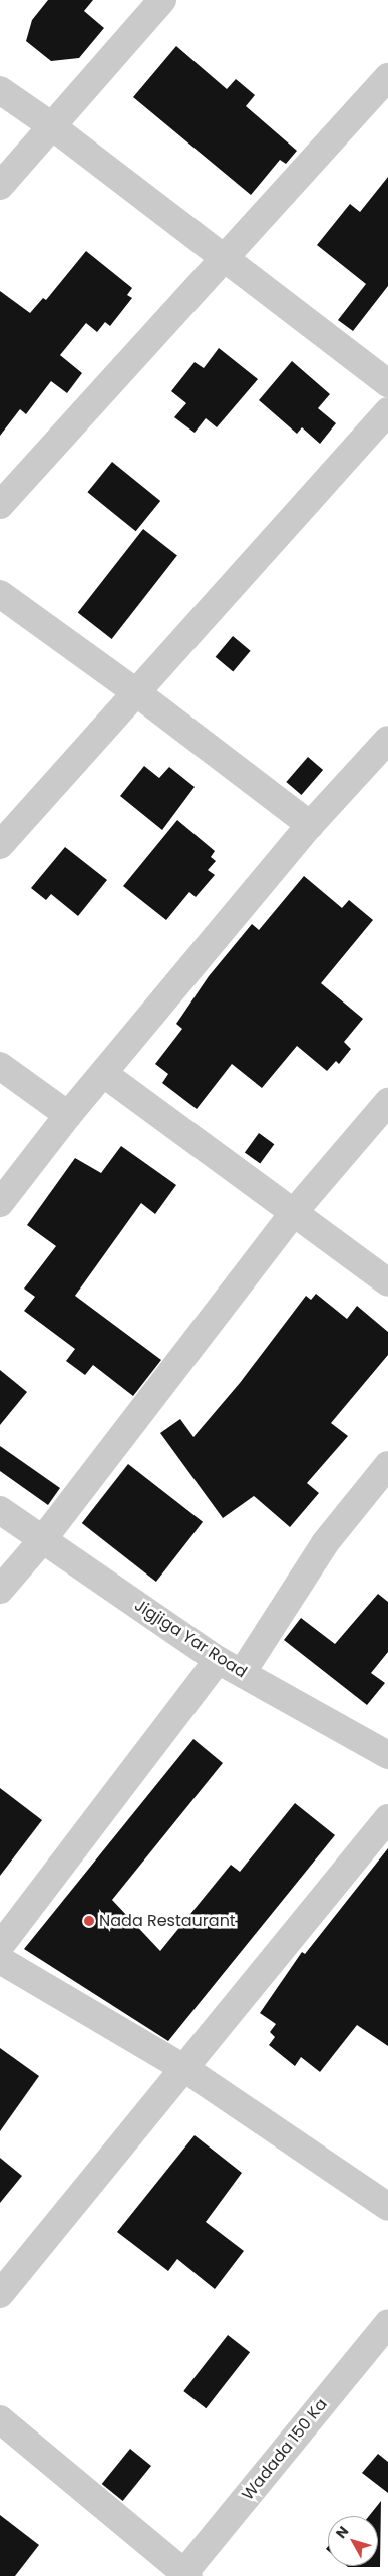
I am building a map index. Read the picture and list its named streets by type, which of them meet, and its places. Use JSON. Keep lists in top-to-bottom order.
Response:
{
  "streets": {
    "street": ["Jigjiga Yar Road", "Wadada 150 Ka"]
  },
  "places": ["Nada Restaurant"],
  "north": "top left"
}
